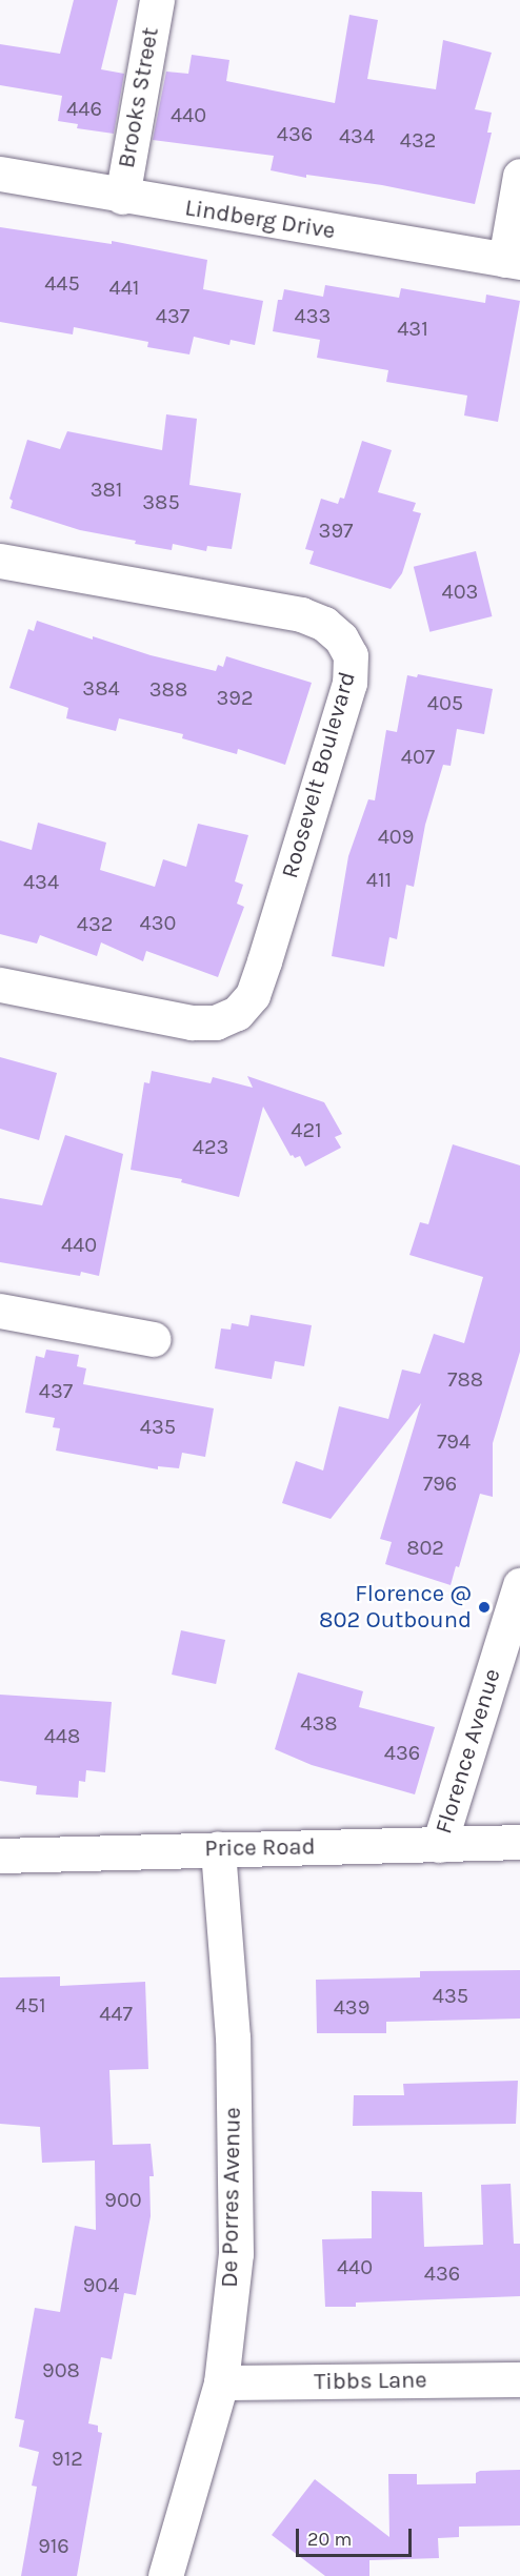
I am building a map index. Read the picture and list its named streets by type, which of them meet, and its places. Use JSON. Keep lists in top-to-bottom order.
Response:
{
  "streets": {
    "street": [
      "Brooks Street",
      "Lindberg Drive",
      "Roosevelt Boulevard",
      "Florence Avenue",
      "Price Road",
      "De Porres Avenue",
      "Tibbs Lane"
    ]
  },
  "crossings": [
    ["Brooks Street", "Lindberg Drive"],
    ["Florence Avenue", "Price Road"],
    ["Price Road", "De Porres Avenue"],
    ["De Porres Avenue", "Tibbs Lane"]
  ],
  "places": ["Florence @ 802 Outbound"],
  "house_numbers": [
    "446",
    "440",
    "436",
    "434",
    "432",
    "445",
    "441",
    "437",
    "433",
    "431",
    "381",
    "385",
    "397",
    "403",
    "384",
    "388",
    "392",
    "405",
    "407",
    "409",
    "411",
    "434",
    "430",
    "432",
    "421",
    "423",
    "440",
    "788",
    "437",
    "435",
    "794",
    "796",
    "802",
    "438",
    "448",
    "436",
    "435",
    "451",
    "439",
    "447",
    "900",
    "440",
    "436",
    "904",
    "908",
    "912",
    "916"
  ],
  "scale_bar": "20 m"
}
